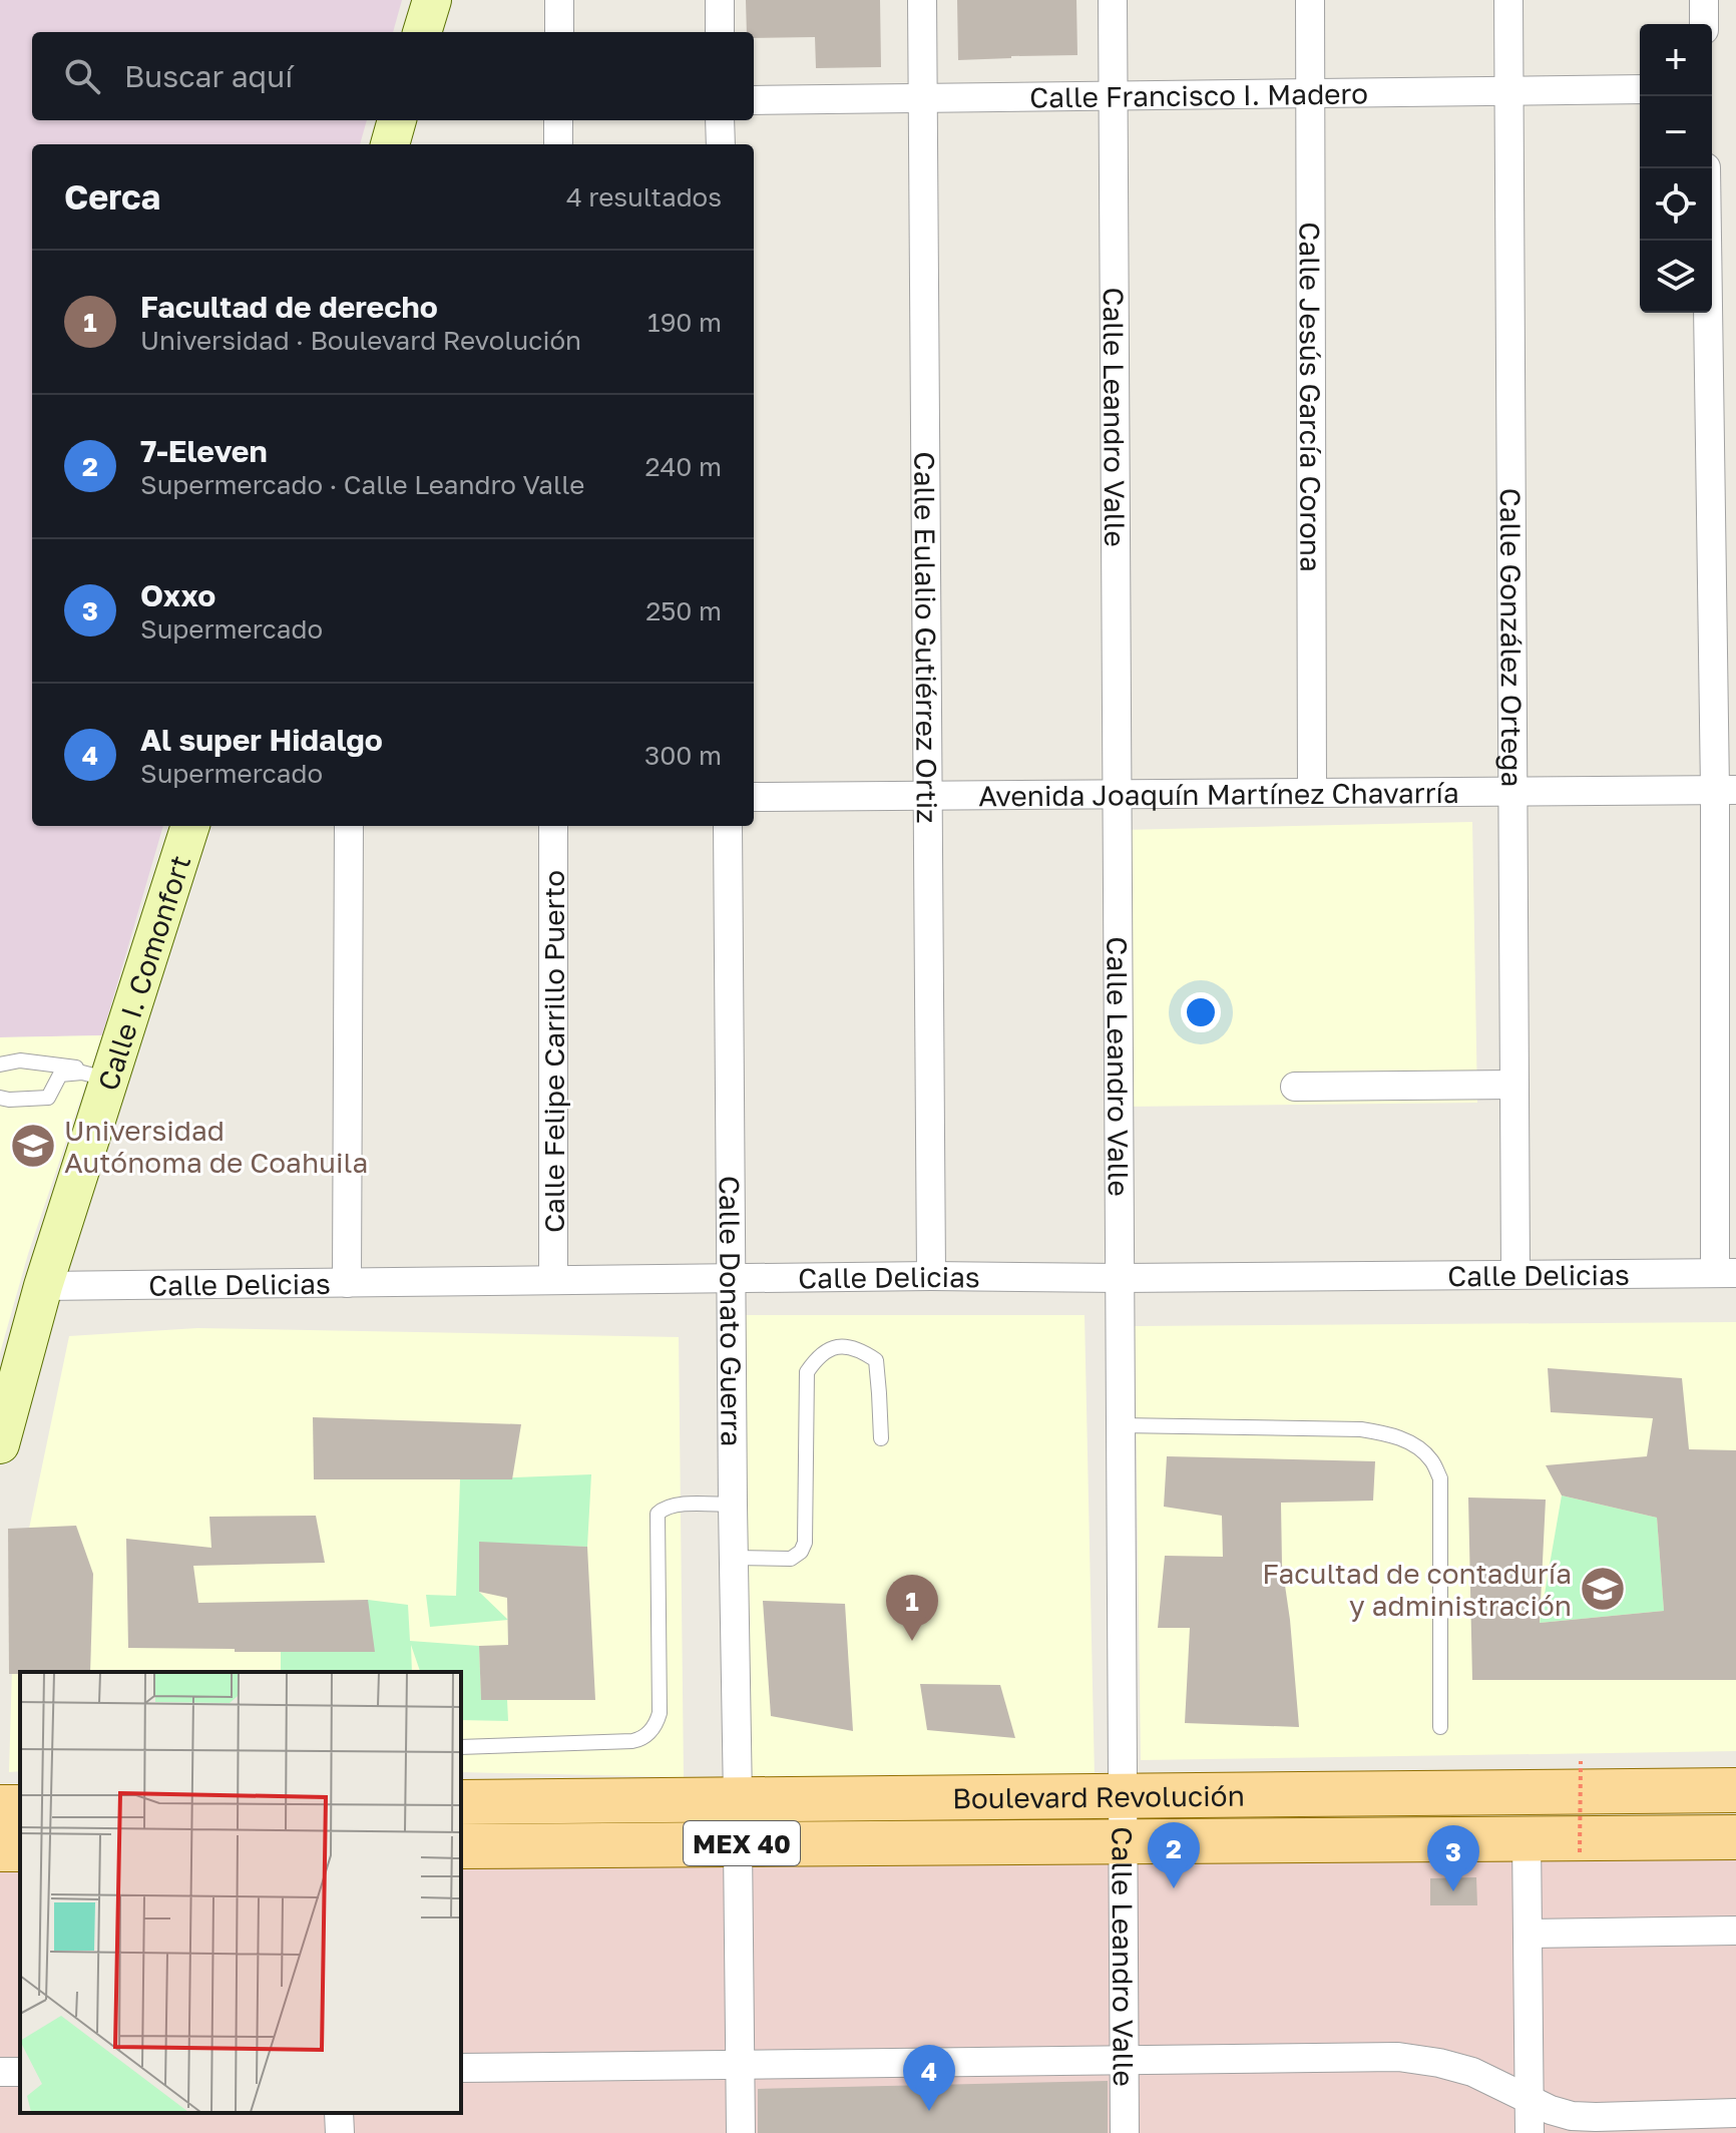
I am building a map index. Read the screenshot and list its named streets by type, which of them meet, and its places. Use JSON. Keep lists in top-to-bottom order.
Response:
{
  "streets": {
    "main road": ["Calle I. Comonfort", "Boulevard Revolución", "MEX 40"],
    "street": [
      "Calle Francisco I. Madero",
      "Calle Jesús García Corona",
      "Calle Leandro Valle",
      "Calle González Ortega",
      "Calle Eulalio Gutiérrez Ortiz",
      "Avenida Joaquín Martínez Chavarría",
      "Calle Felipe Carrillo Puerto",
      "Calle Delicias",
      "Calle Donato Guerra"
    ]
  },
  "crossings": [
    ["Calle Francisco I. Madero", "Calle Jesús García Corona"],
    ["Calle Francisco I. Madero", "Calle Leandro Valle"],
    ["Calle Francisco I. Madero", "Calle González Ortega"],
    ["Calle Francisco I. Madero", "Calle Eulalio Gutiérrez Ortiz"],
    ["Calle Jesús García Corona", "Avenida Joaquín Martínez Chavarría"],
    ["Calle Leandro Valle", "Avenida Joaquín Martínez Chavarría"],
    ["Calle Leandro Valle", "Calle Delicias"],
    ["Calle Leandro Valle", "Boulevard Revolución"],
    ["Calle Leandro Valle", "MEX 40"],
    ["Calle González Ortega", "Avenida Joaquín Martínez Chavarría"],
    ["Calle González Ortega", "Calle Delicias"],
    ["Calle Eulalio Gutiérrez Ortiz", "Avenida Joaquín Martínez Chavarría"],
    ["Calle Eulalio Gutiérrez Ortiz", "Calle Delicias"],
    ["Calle I. Comonfort", "Calle Delicias"],
    ["Calle Felipe Carrillo Puerto", "Calle Delicias"],
    ["Calle Delicias", "Calle Donato Guerra"],
    ["Calle Donato Guerra", "Boulevard Revolución"]
  ],
  "places": {
    "school or university": ["Universidad Autónoma de Coahuila", "Facultad de contaduría y administración"]
  },
  "page": {
    "map_buttons": ["+", "−"],
    "search": "Buscar aquí",
    "heading": ["Cerca", "4 resultados"],
    "list": [
      {
        "mark": "1",
        "name": "Facultad de derecho",
        "note": "Universidad · Boulevard Revolución",
        "value": "190 m"
      },
      {
        "mark": "2",
        "name": "7-Eleven",
        "note": "Supermercado · Calle Leandro Valle",
        "value": "240 m"
      },
      {
        "mark": "3",
        "name": "Oxxo",
        "note": "Supermercado",
        "value": "250 m"
      },
      {
        "mark": "4",
        "name": "Al super Hidalgo",
        "note": "Supermercado",
        "value": "300 m"
      }
    ],
    "pins": [
      "1",
      "2",
      "3",
      "4"
    ]
  }
}
